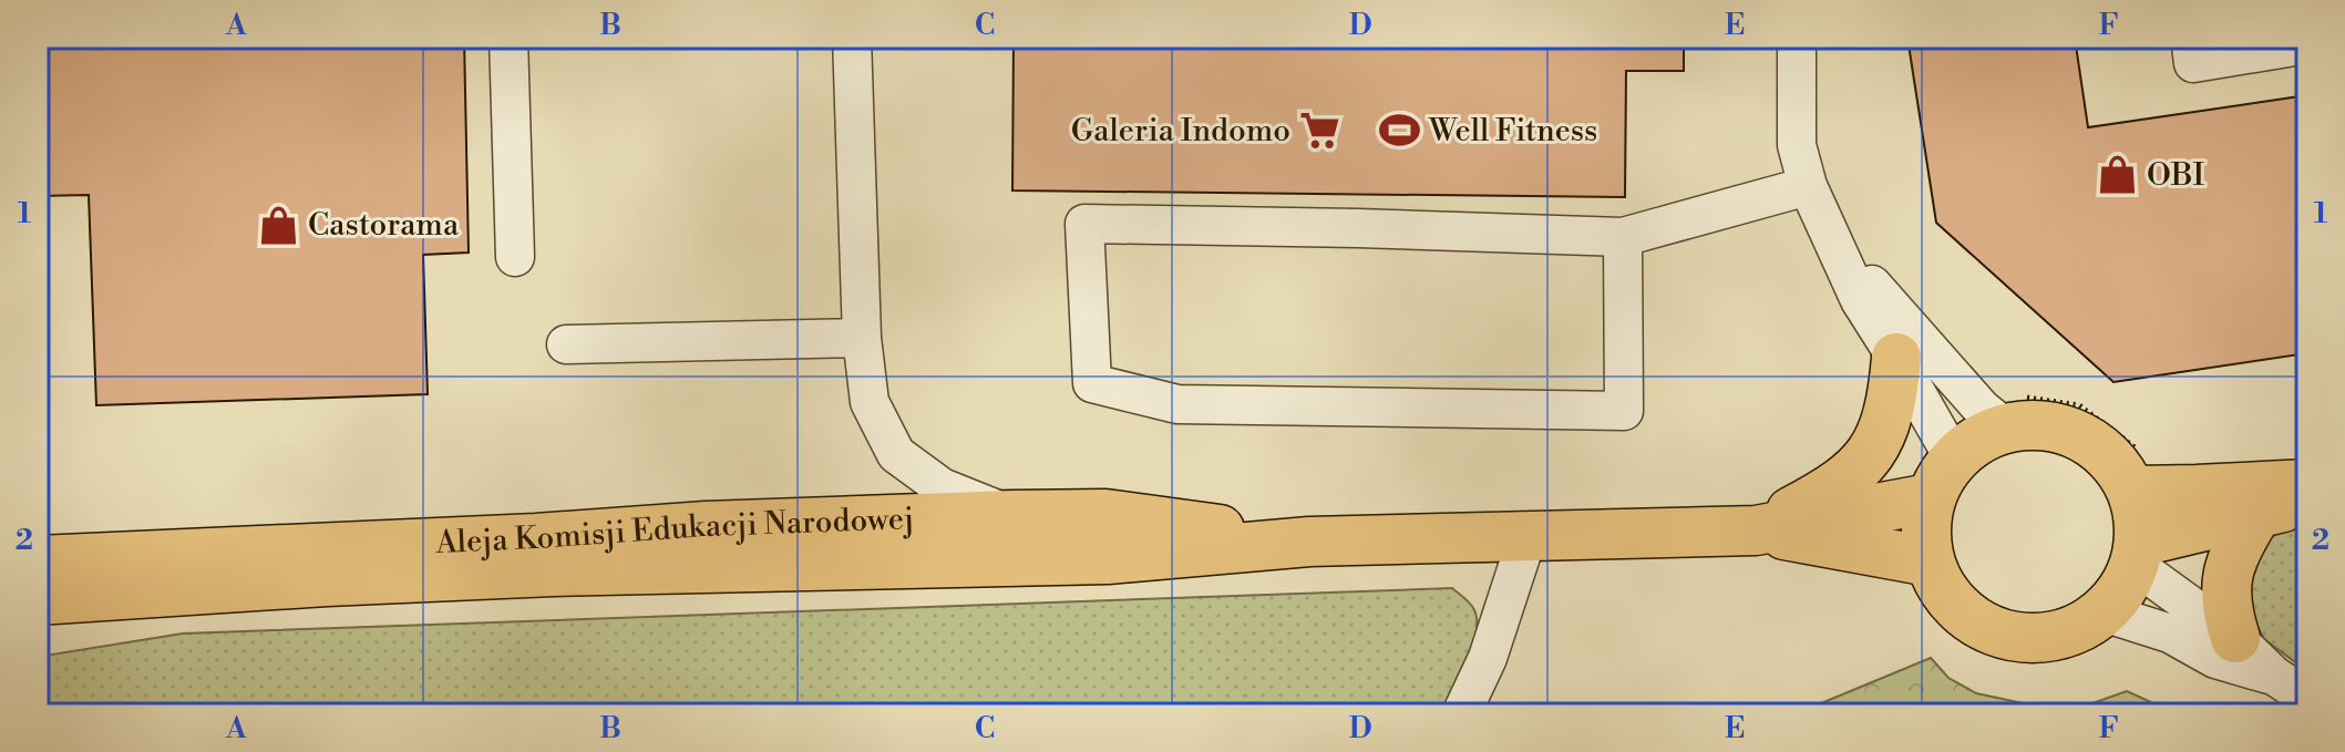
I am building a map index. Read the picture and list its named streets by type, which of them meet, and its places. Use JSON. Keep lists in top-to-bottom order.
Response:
{
  "streets": {
    "main road": ["Aleja Komisji Edukacji Narodowej"]
  },
  "places": {
    "supermarket": ["Galeria Indomo"],
    "sports": ["Well Fitness"],
    "shop": ["OBI", "Castorama"]
  },
  "grid": {
    "columns": [
      "A",
      "B",
      "C",
      "D",
      "E",
      "F"
    ],
    "rows": ["1", "2"]
  }
}
